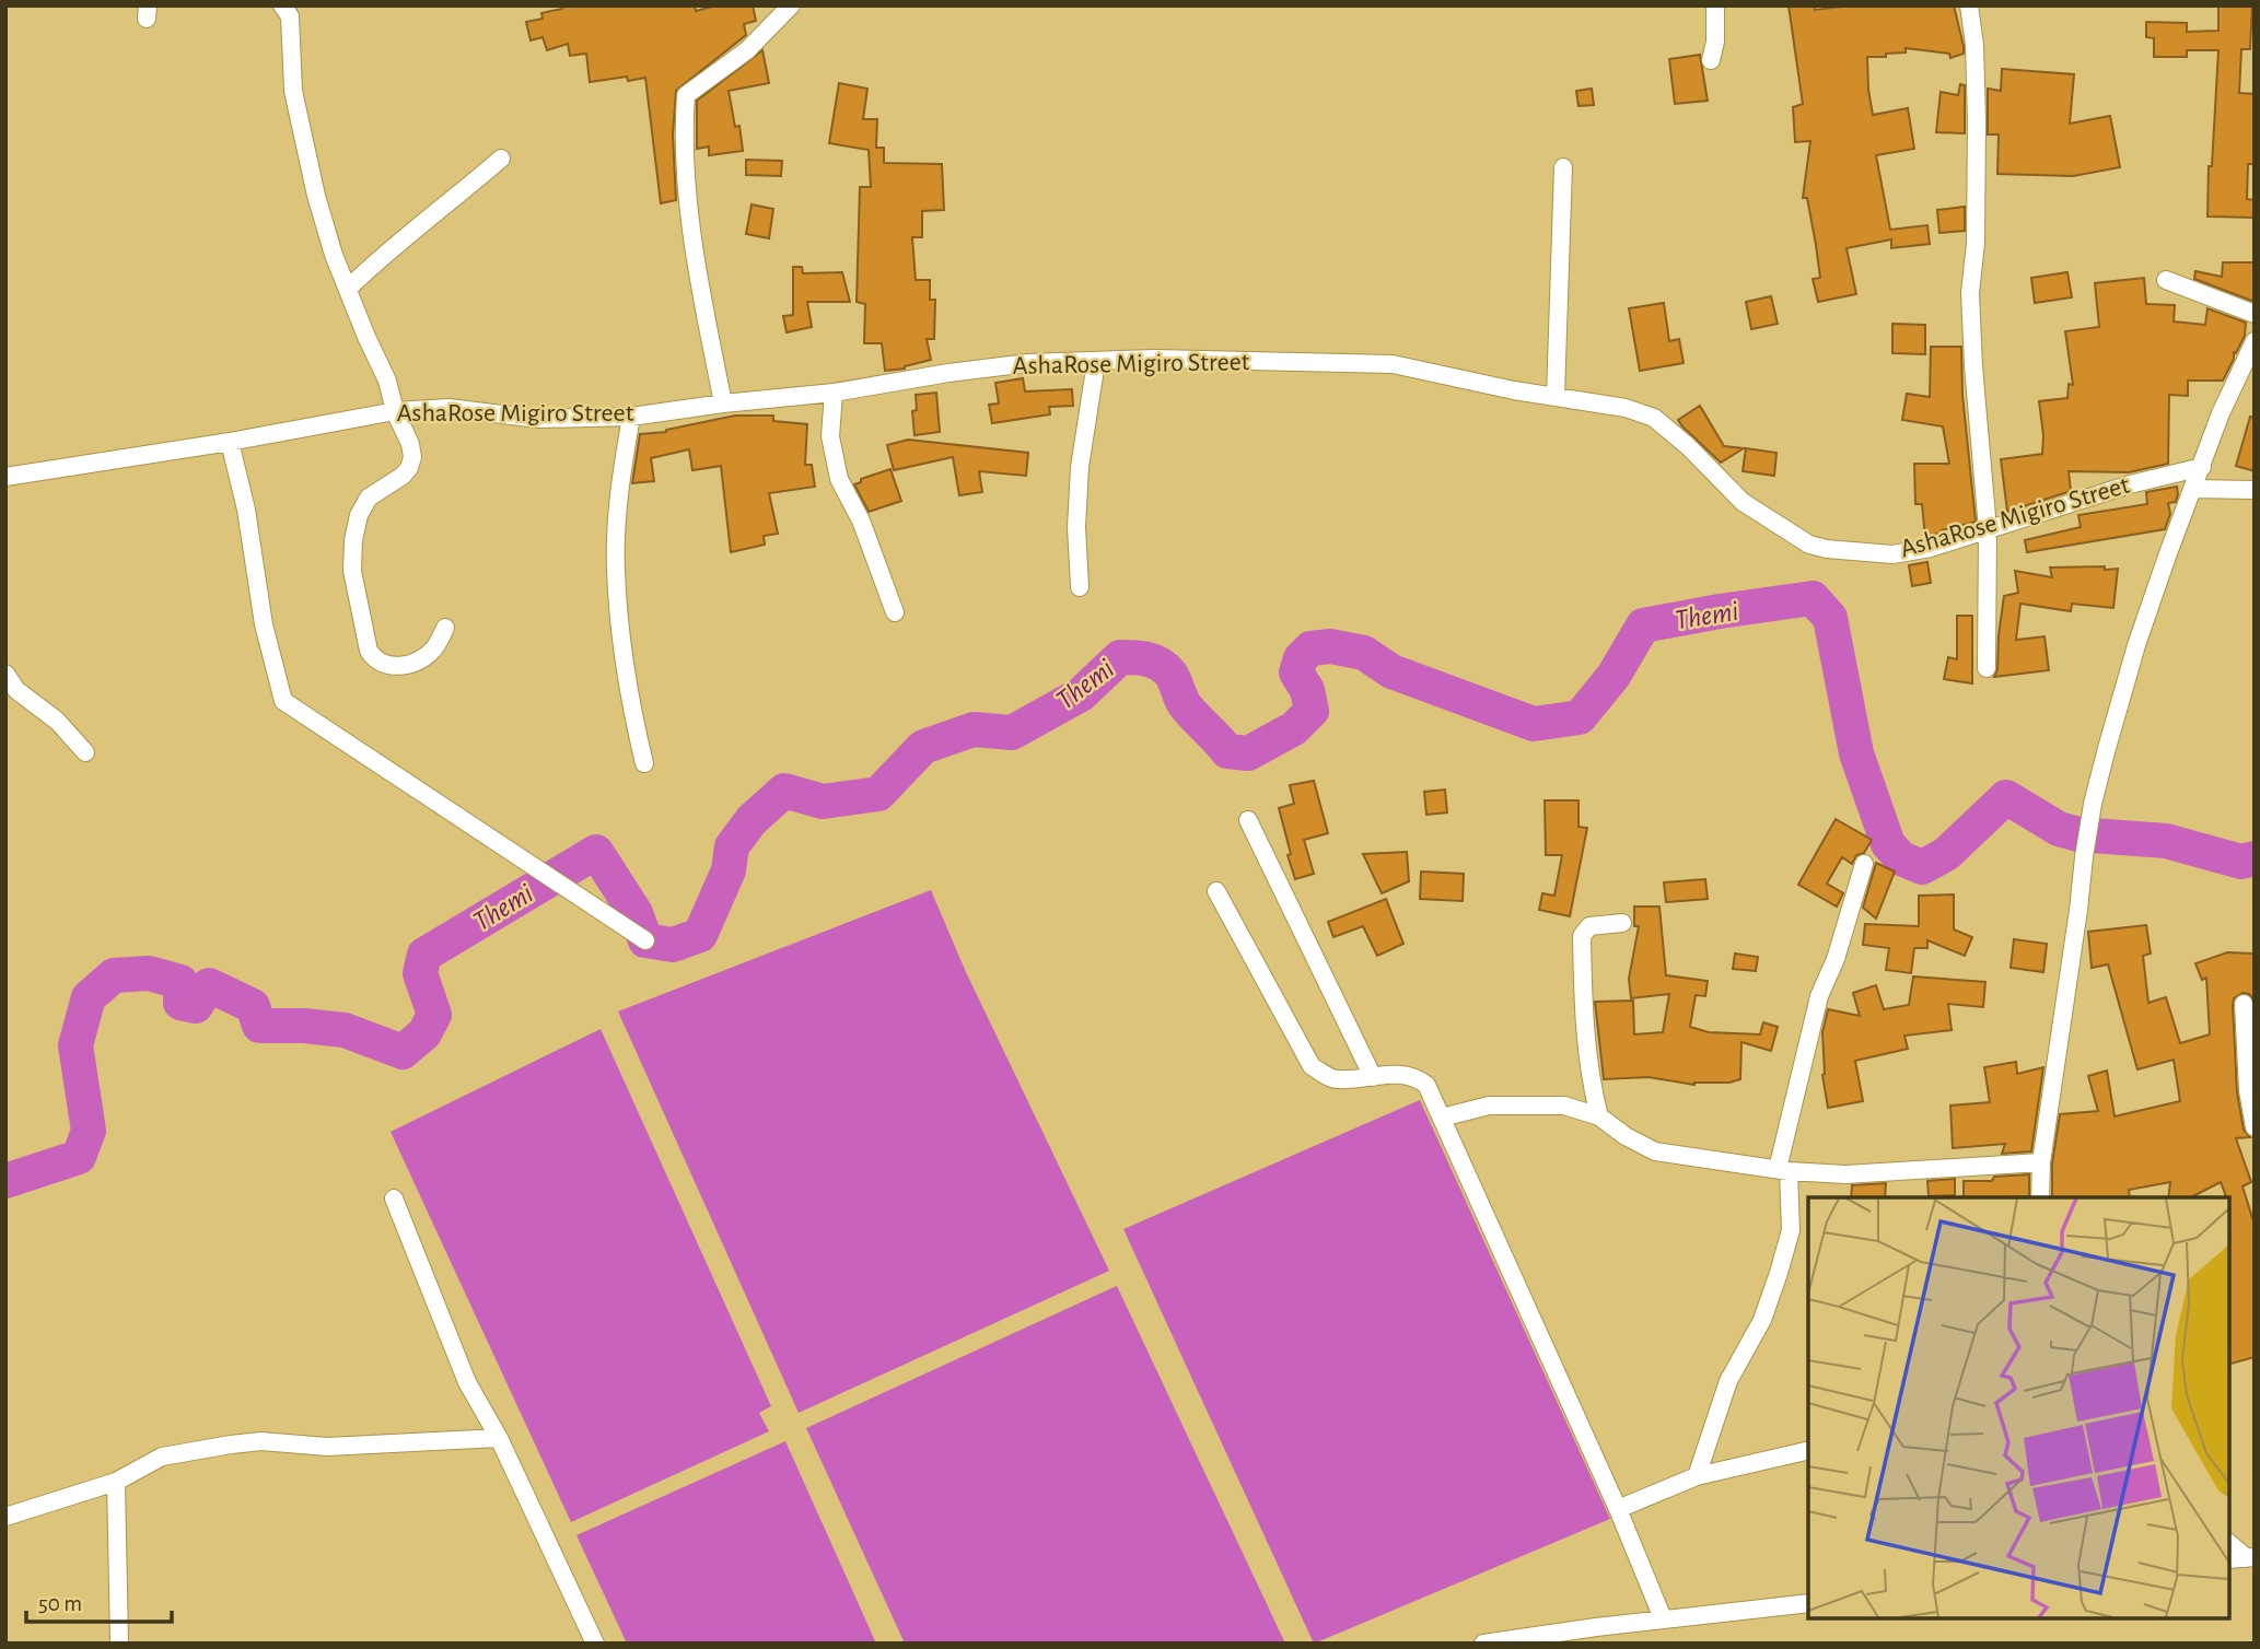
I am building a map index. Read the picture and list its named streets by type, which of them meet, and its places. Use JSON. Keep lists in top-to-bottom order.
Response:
{
  "streets": {
    "street": ["AshaRose Migiro Street"]
  },
  "water": ["Themi"],
  "scale_bar": "50 m"
}
